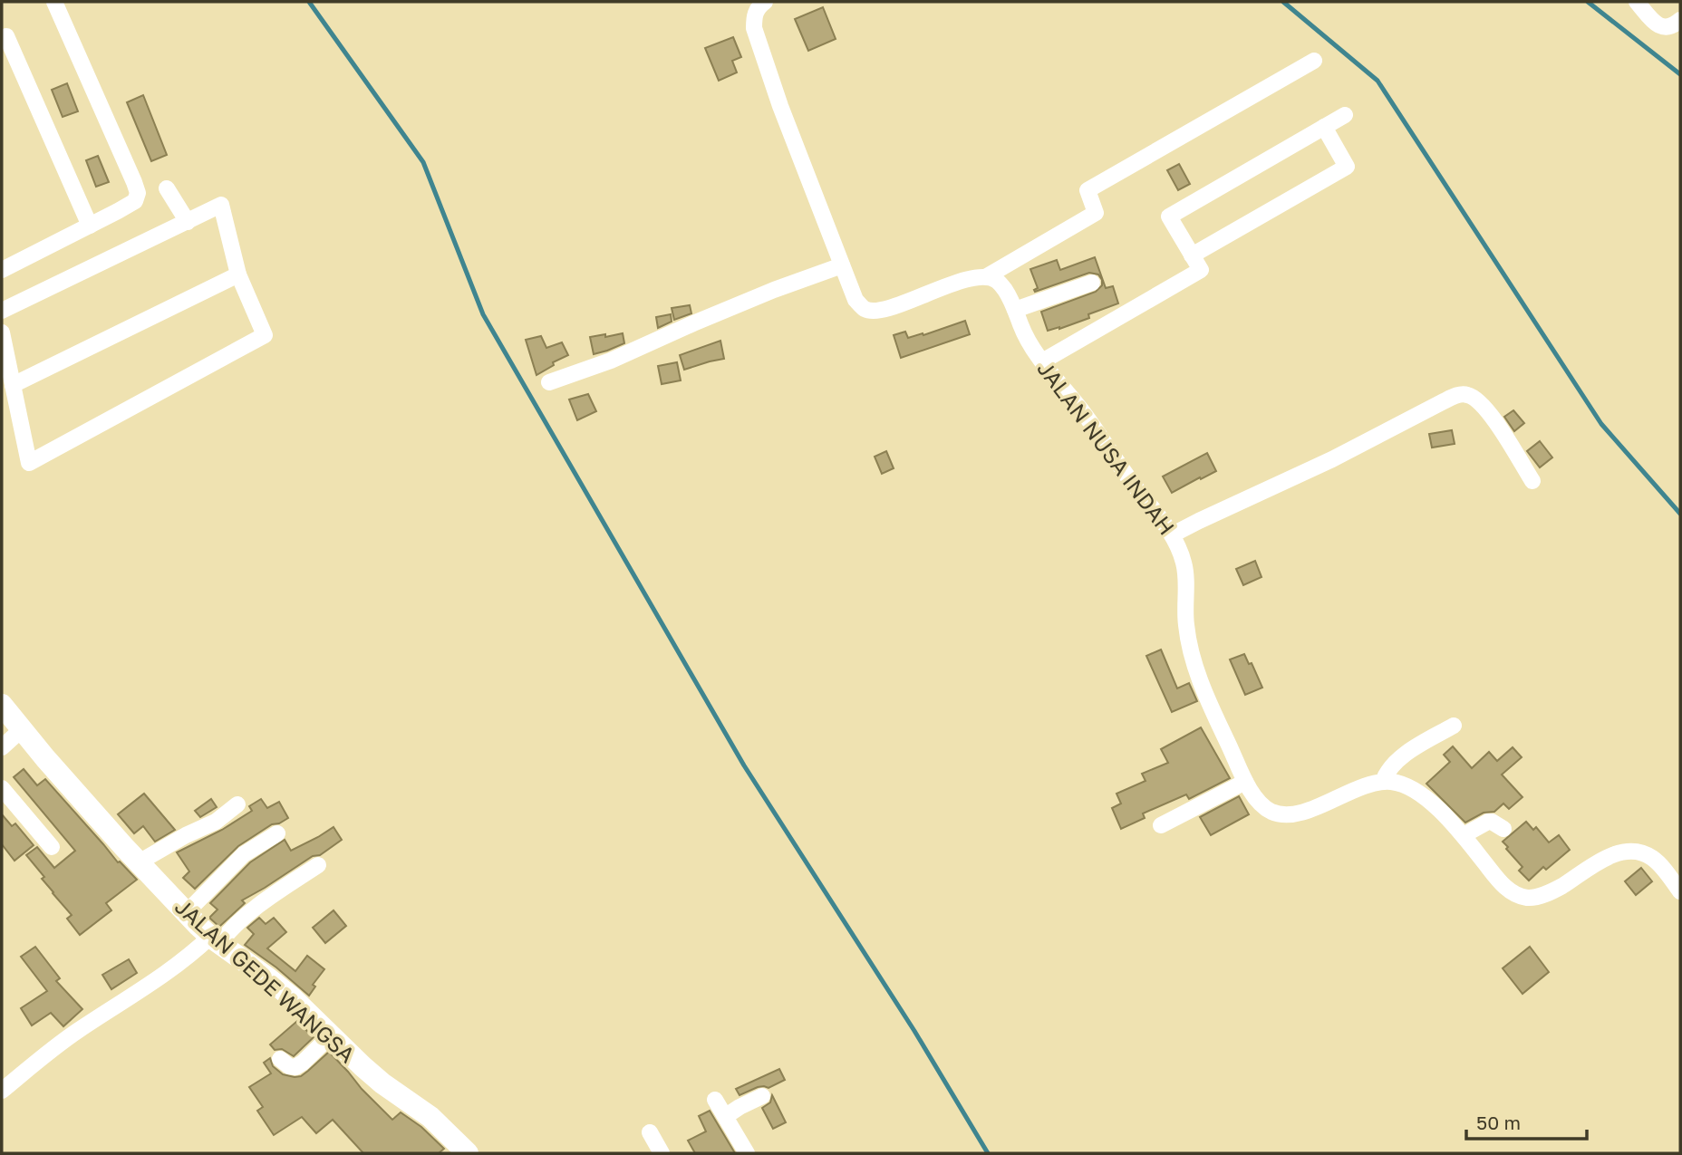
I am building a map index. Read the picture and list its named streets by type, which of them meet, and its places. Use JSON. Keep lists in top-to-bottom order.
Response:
{
  "streets": {
    "street": ["JALAN NUSA INDAH", "JALAN GEDE WANGSA"]
  },
  "scale_bar": "50 m"
}
